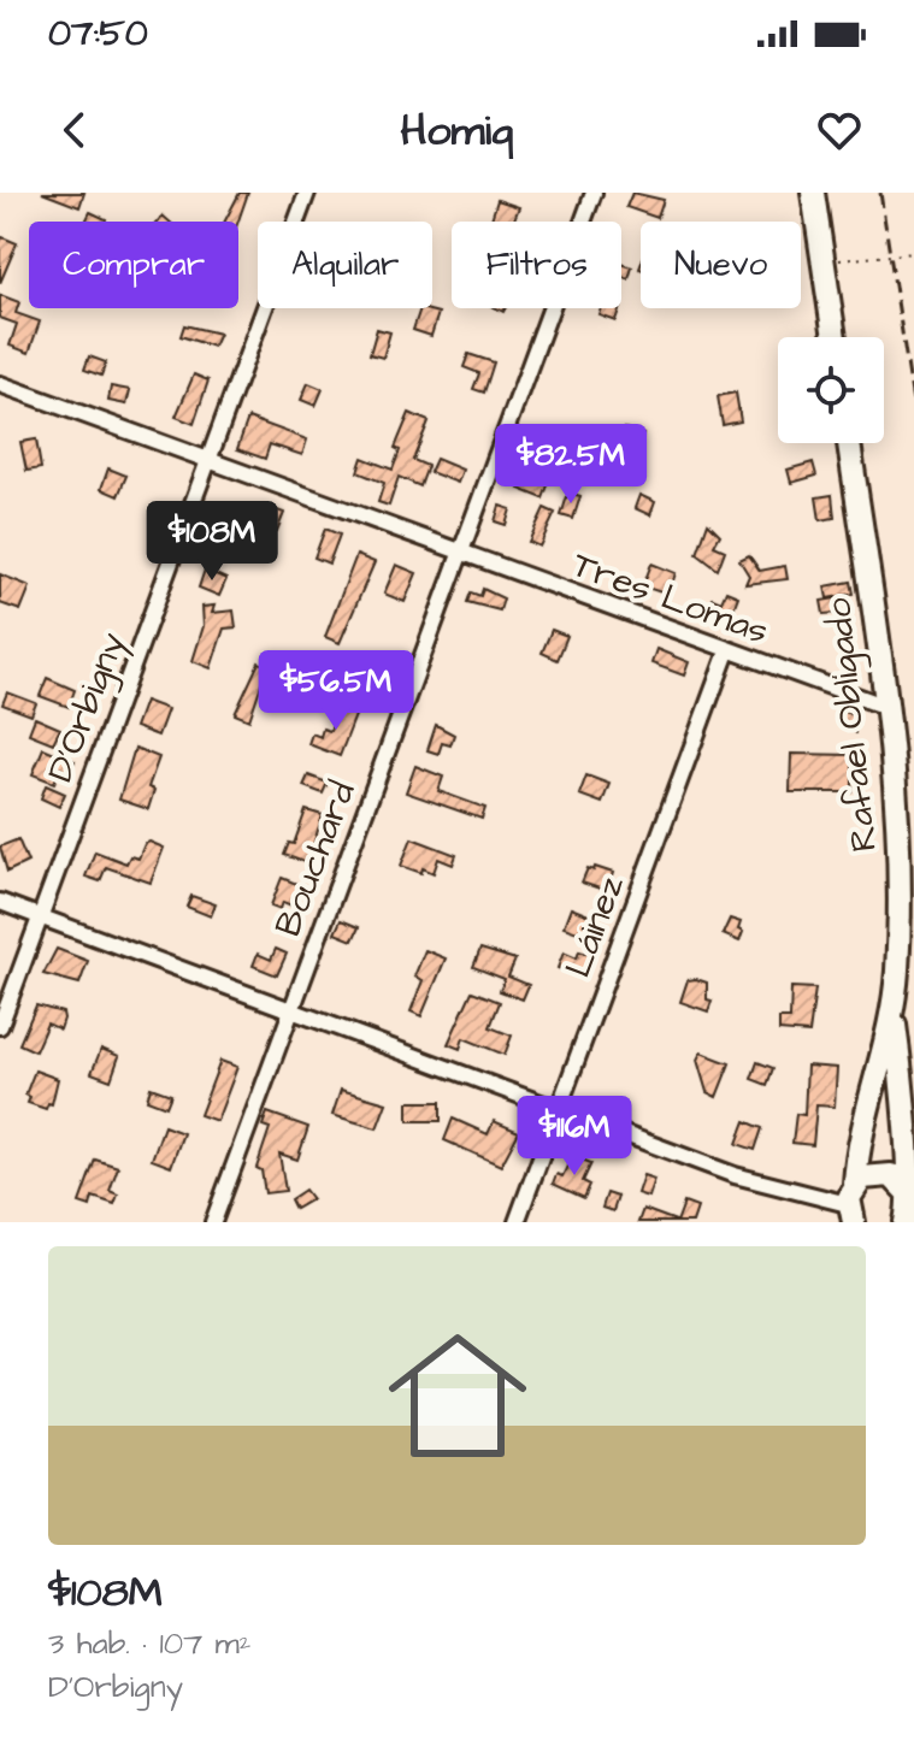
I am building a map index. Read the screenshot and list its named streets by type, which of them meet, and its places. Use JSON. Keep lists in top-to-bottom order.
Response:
{
  "streets": {
    "street": [
      "Tres Lomas",
      "D'Orbigny",
      "Rafael Obligado",
      "Bouchard",
      "Láinez"
    ]
  },
  "crossings": [
    ["Tres Lomas", "D'Orbigny"],
    ["Tres Lomas", "Rafael Obligado"],
    ["Tres Lomas", "Bouchard"],
    ["Tres Lomas", "Láinez"]
  ],
  "page": {
    "status": "07:50",
    "header": "Homiq",
    "chip": [
      "Comprar",
      "Alquilar",
      "Filtros",
      "Nuevo"
    ],
    "price": [
      "$82.5M",
      "$108M",
      "$56.5M",
      "$116M"
    ],
    "list": [
      {
        "name": "$108M",
        "note": "3 hab. · 107 m² · D'Orbigny"
      }
    ]
  }
}
